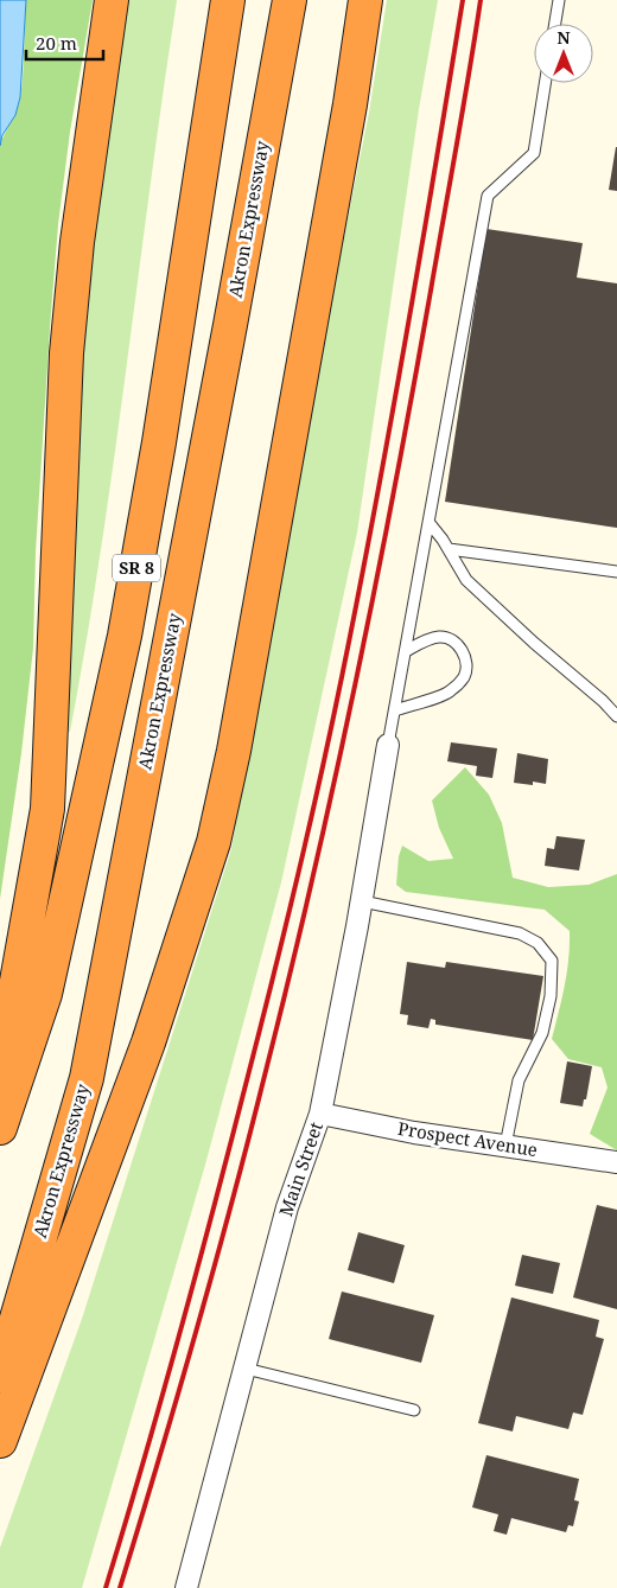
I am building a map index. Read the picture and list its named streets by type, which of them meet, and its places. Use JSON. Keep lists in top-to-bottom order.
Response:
{
  "streets": {
    "highway": ["Akron Expressway", "SR 8"],
    "street": ["Prospect Avenue", "Main Street"]
  },
  "crossings": [
    ["Prospect Avenue", "Main Street"]
  ],
  "scale_bar": "20 m",
  "north": "top"
}
